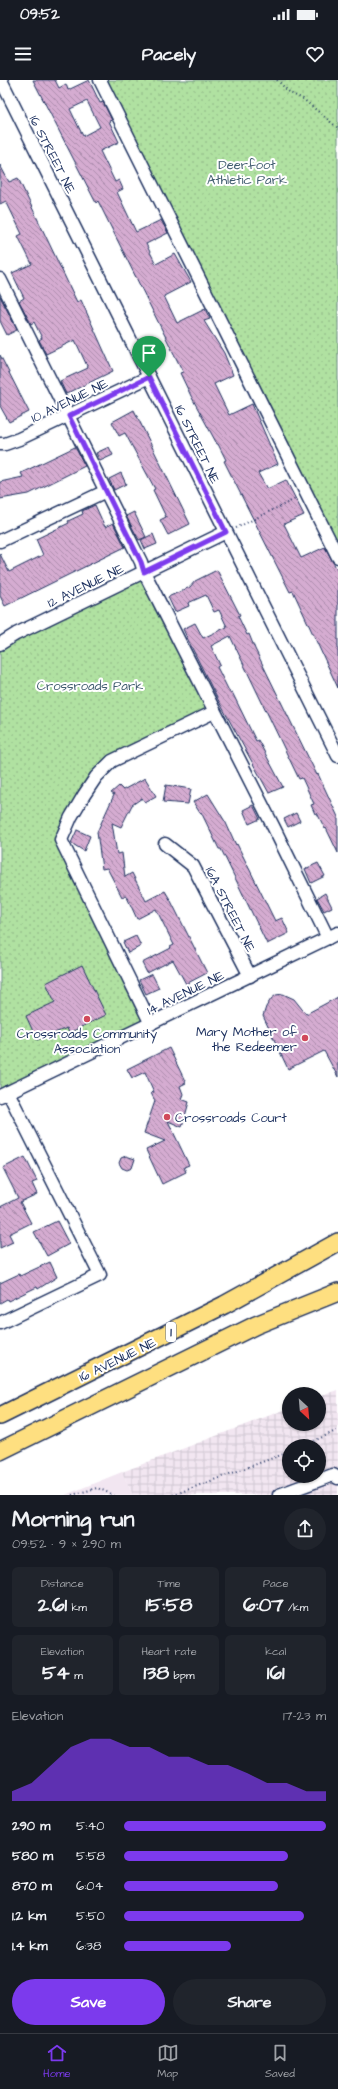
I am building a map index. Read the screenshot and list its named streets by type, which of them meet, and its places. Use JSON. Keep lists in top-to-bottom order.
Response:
{
  "streets": {
    "highway": ["1", "16 AVENUE NE"],
    "street": [
      "16 STREET NE",
      "10 AVENUE NE",
      "12 AVENUE NE",
      "16A STREET NE",
      "14 AVENUE NE"
    ]
  },
  "crossings": [
    ["16 STREET NE", "10 AVENUE NE"],
    ["16 STREET NE", "12 AVENUE NE"],
    ["16A STREET NE", "14 AVENUE NE"]
  ],
  "parks": ["Deerfoot Athletic Park", "Crossroads Park"],
  "places": ["Crossroads Community Association", "Mary Mother of the Redeemer", "Crossroads Court"],
  "north": "bottom right",
  "page": {
    "status": "09:52",
    "header": "Pacely",
    "heading": ["Morning run", "09:52 · 9 × 290 m"],
    "stats": [
      ["Distance", "2.61 km"],
      ["Time", "15:58"],
      ["Pace", "6:07 /km"],
      ["Elevation", "54 m"],
      ["Heart rate", "138 bpm"],
      ["kcal", "161"]
    ],
    "chart": ["Elevation", "17–23 m"],
    "list": [
      {
        "name": "290 m",
        "note": "5:40"
      },
      {
        "name": "580 m",
        "note": "5:58"
      },
      {
        "name": "870 m",
        "note": "6:04"
      },
      {
        "name": "1.2 km",
        "note": "5:50"
      },
      {
        "name": "1.4 km",
        "note": "6:38"
      }
    ],
    "buttons": ["Save", "Share"],
    "tabs": ["Home", "Map", "Saved"]
  }
}
